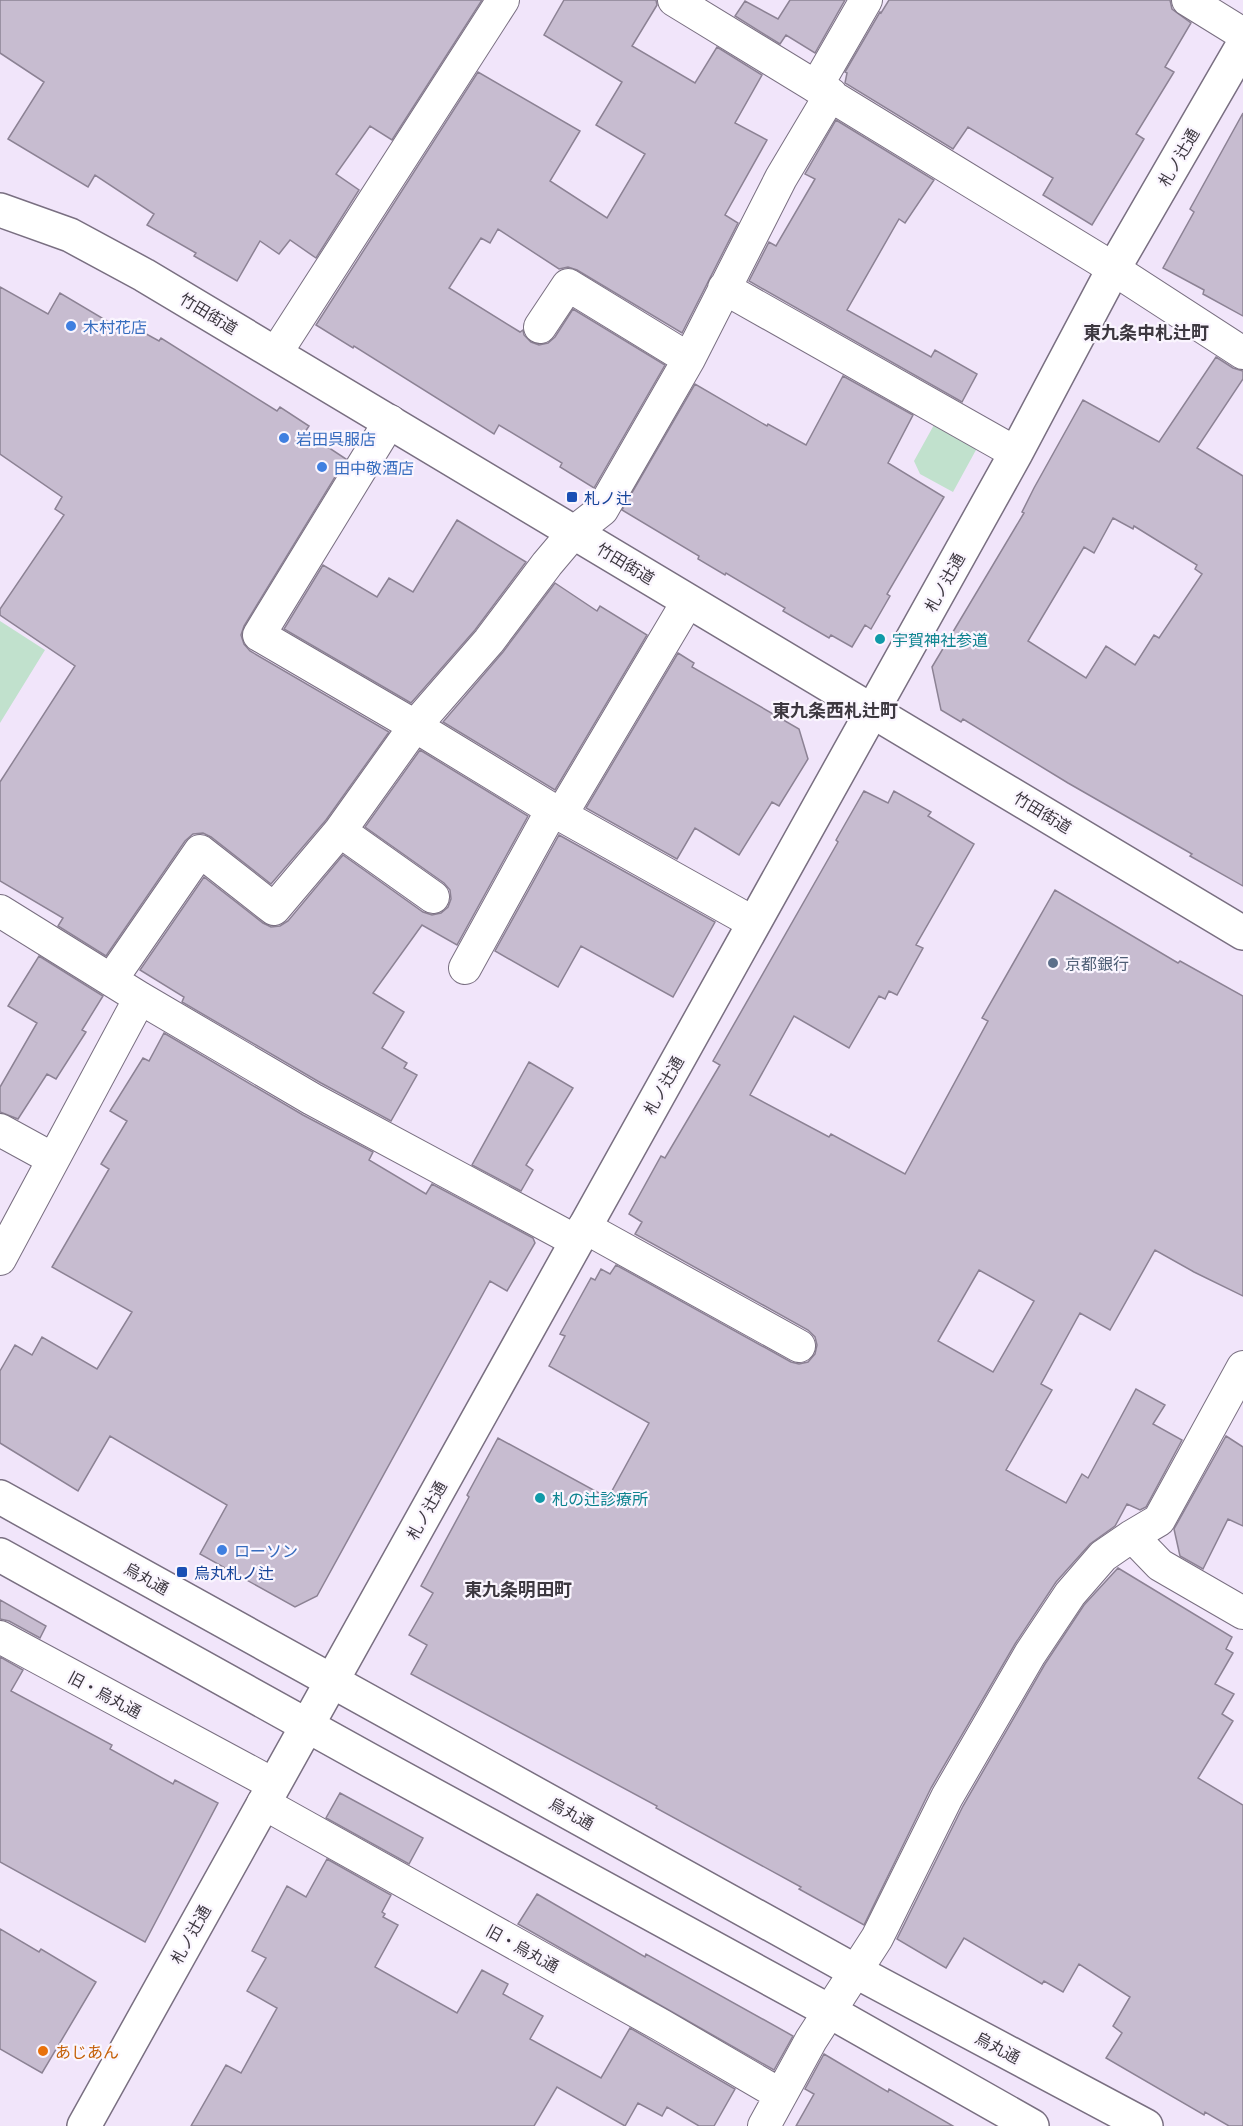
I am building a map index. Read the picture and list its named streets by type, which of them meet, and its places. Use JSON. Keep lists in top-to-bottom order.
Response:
{
  "streets": {
    "street": [
      "札ノ辻通",
      "竹田街道",
      "烏丸通",
      "旧・烏丸通"
    ]
  },
  "crossings": [
    ["札ノ辻通", "竹田街道"],
    ["札ノ辻通", "烏丸通"],
    ["札ノ辻通", "旧・烏丸通"]
  ],
  "districts": ["東九条中札辻町", "東九条西札辻町", "東九条明田町"],
  "places": {
    "other": [
      "木村花店",
      "岩田呉服店",
      "田中敬酒店",
      "宇賀神社参道",
      "京都銀行",
      "札の辻診療所",
      "ローソン",
      "あじあん"
    ],
    "transit": ["札ノ辻", "烏丸札ノ辻"]
  }
}
